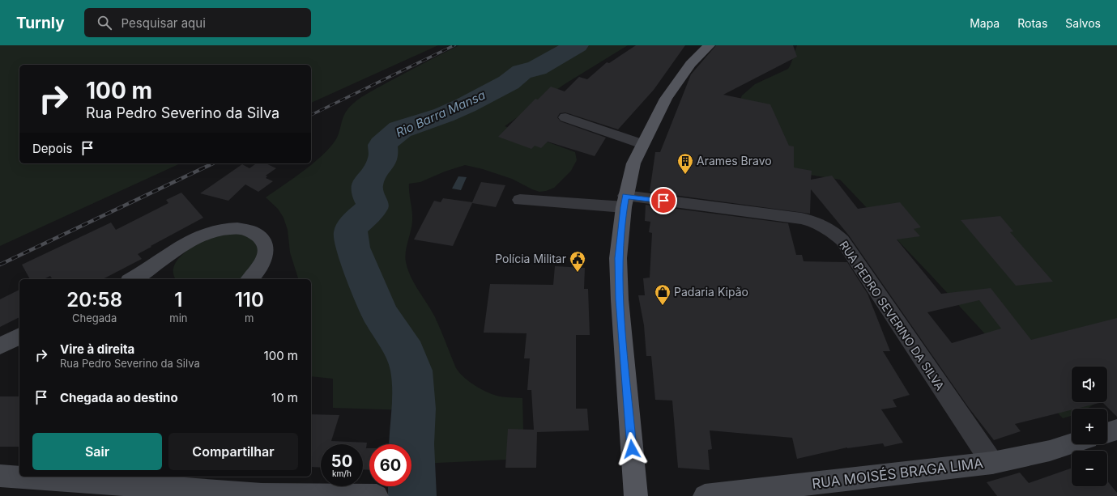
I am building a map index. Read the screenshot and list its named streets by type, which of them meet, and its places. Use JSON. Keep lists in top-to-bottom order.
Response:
{
  "streets": {
    "street": ["RUA PEDRO SEVERINO DA SILVA", "RUA MOISÉS BRAGA LIMA"]
  },
  "crossings": [
    ["RUA PEDRO SEVERINO DA SILVA", "RUA MOISÉS BRAGA LIMA"]
  ],
  "water": ["Rio Barra Mansa"],
  "places": {
    "building": ["Arames Bravo"],
    "public building": ["Polícia Militar"],
    "shop": ["Padaria Kipão"]
  },
  "page": {
    "header": "Turnly",
    "search": "Pesquisar aqui",
    "nav": ["Mapa", "Rotas", "Salvos"],
    "turn": ["100 m", "Rua Pedro Severino da Silva"],
    "then": "Depois",
    "eta": [
      "20:58",
      "Chegada",
      "1",
      "min",
      "110",
      "m"
    ],
    "list": [
      {
        "name": "Vire à direita",
        "note": "Rua Pedro Severino da Silva",
        "value": "100 m"
      },
      {
        "name": "Chegada ao destino",
        "value": "10 m"
      }
    ],
    "map_buttons": ["+", "−"],
    "buttons": ["Sair", "Compartilhar"],
    "speed": "50 km/h",
    "limit": "60"
  }
}
